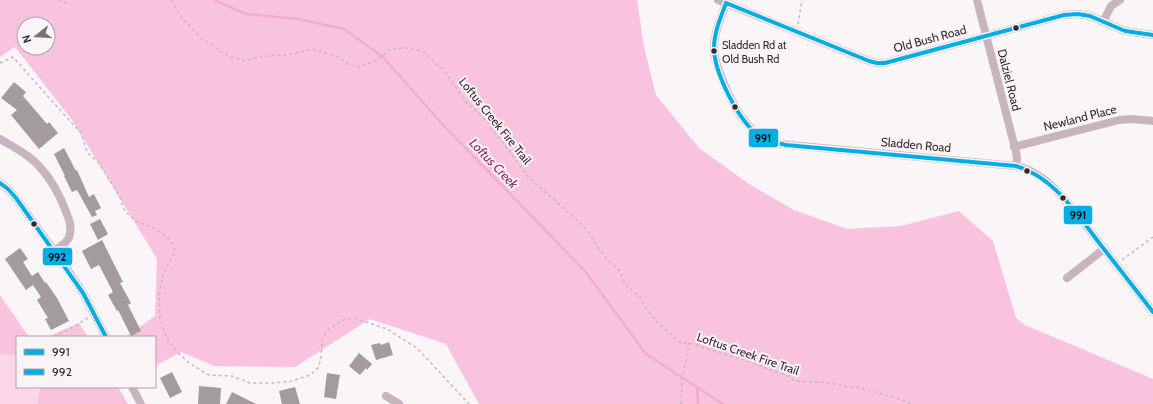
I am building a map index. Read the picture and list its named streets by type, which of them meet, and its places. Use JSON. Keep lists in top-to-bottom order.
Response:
{
  "streets": {
    "street": [
      "Old Bush Road",
      "Dalziel Road",
      "Newland Place",
      "Sladden Road"
    ],
    "path": ["Loftus Creek Fire Trail"]
  },
  "crossings": [
    ["Old Bush Road", "Dalziel Road"],
    ["Old Bush Road", "Sladden Road"],
    ["Dalziel Road", "Newland Place"],
    ["Dalziel Road", "Sladden Road"]
  ],
  "water": ["Loftus Creek"],
  "places": ["Sladden Rd at Old Bush Rd"],
  "lines": ["transit line 991", "transit line 992"],
  "legend": ["991", "992"],
  "north": "left"
}
